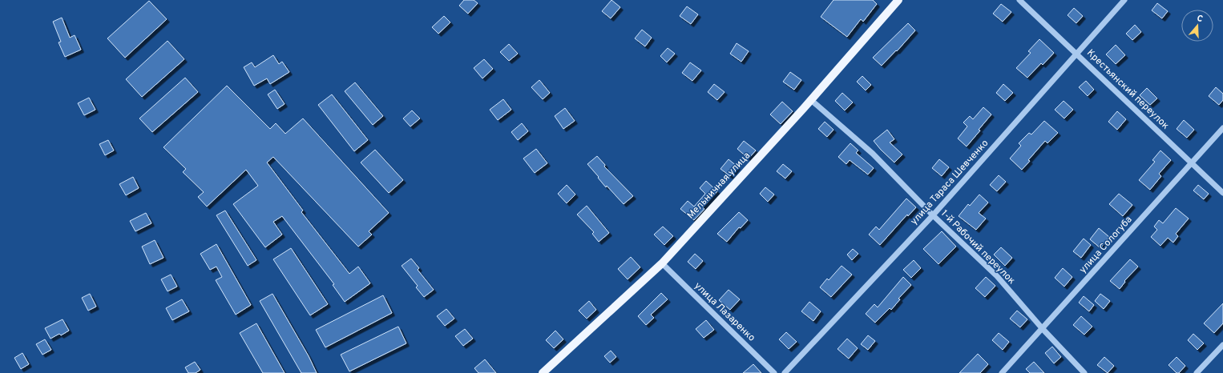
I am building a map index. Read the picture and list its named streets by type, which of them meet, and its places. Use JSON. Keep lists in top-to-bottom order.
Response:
{
  "streets": {
    "main road": ["Мельничная улица"],
    "street": [
      "Крестьянский переулок",
      "улица Тараса Шевченко",
      "улица Сологуба",
      "1-й Рабочий переулок",
      "улица Лазаренко"
    ]
  },
  "crossings": [
    ["Крестьянский переулок", "улица Тараса Шевченко"],
    ["Крестьянский переулок", "улица Сологуба"],
    ["улица Тараса Шевченко", "1-й Рабочий переулок"],
    ["Мельничная улица", "1-й Рабочий переулок"],
    ["Мельничная улица", "улица Лазаренко"],
    ["улица Сологуба", "1-й Рабочий переулок"]
  ],
  "north": "top"
}
